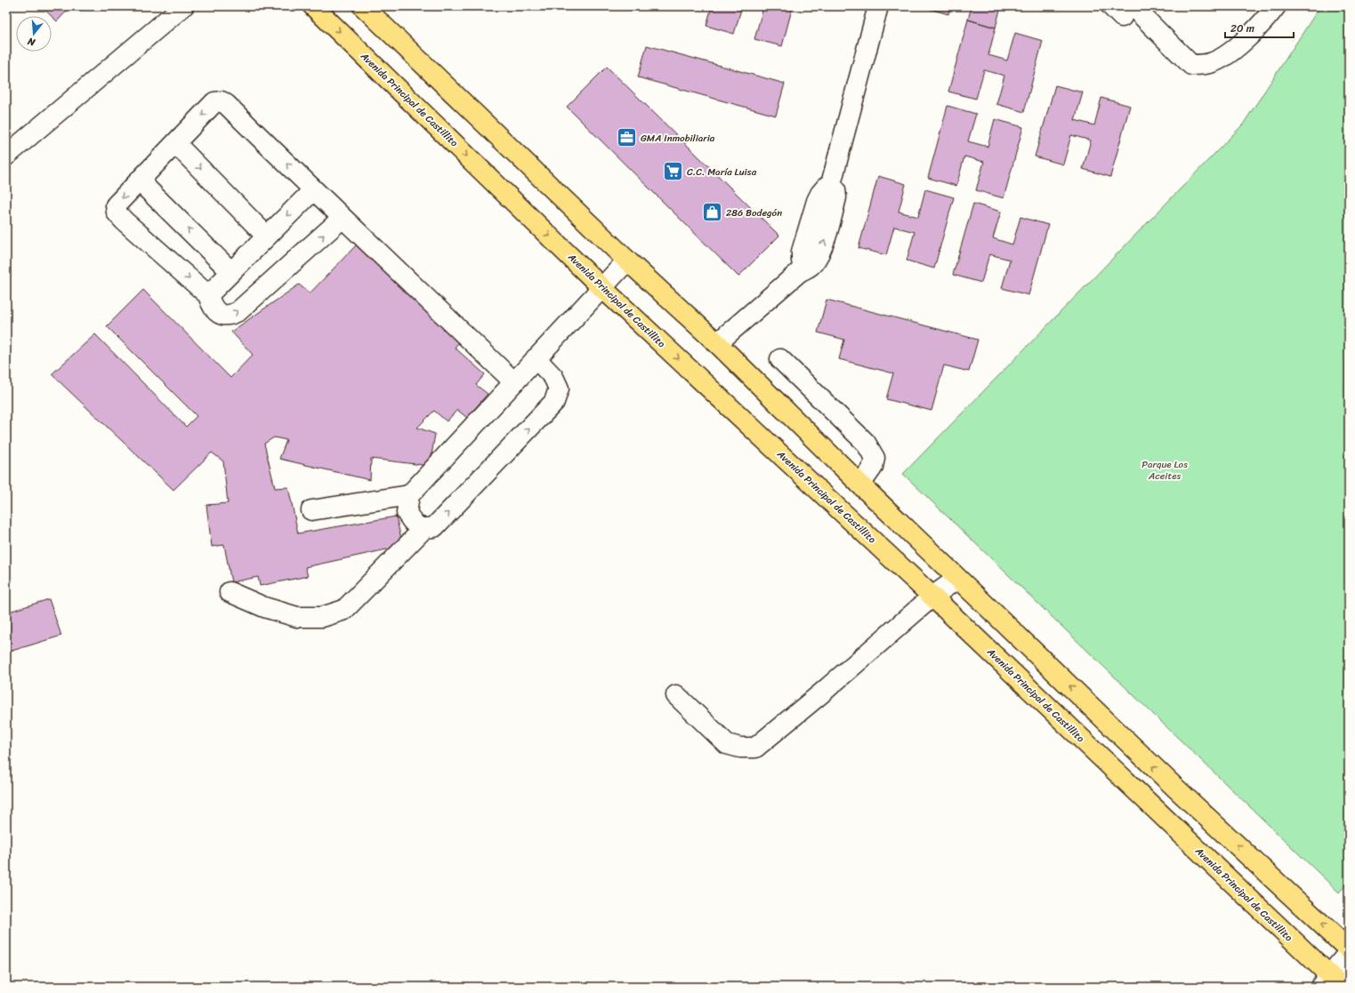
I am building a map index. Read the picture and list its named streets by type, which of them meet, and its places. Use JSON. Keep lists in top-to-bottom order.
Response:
{
  "streets": {
    "main road": ["Avenida Principal de Castillito"]
  },
  "parks": ["Parque Los Aceites"],
  "places": {
    "office": ["GMA Inmobiliaria"],
    "supermarket": ["C.C. María Luisa"],
    "shop": ["286 Bodegón"]
  },
  "scale_bar": "20 m",
  "north": "bottom"
}
